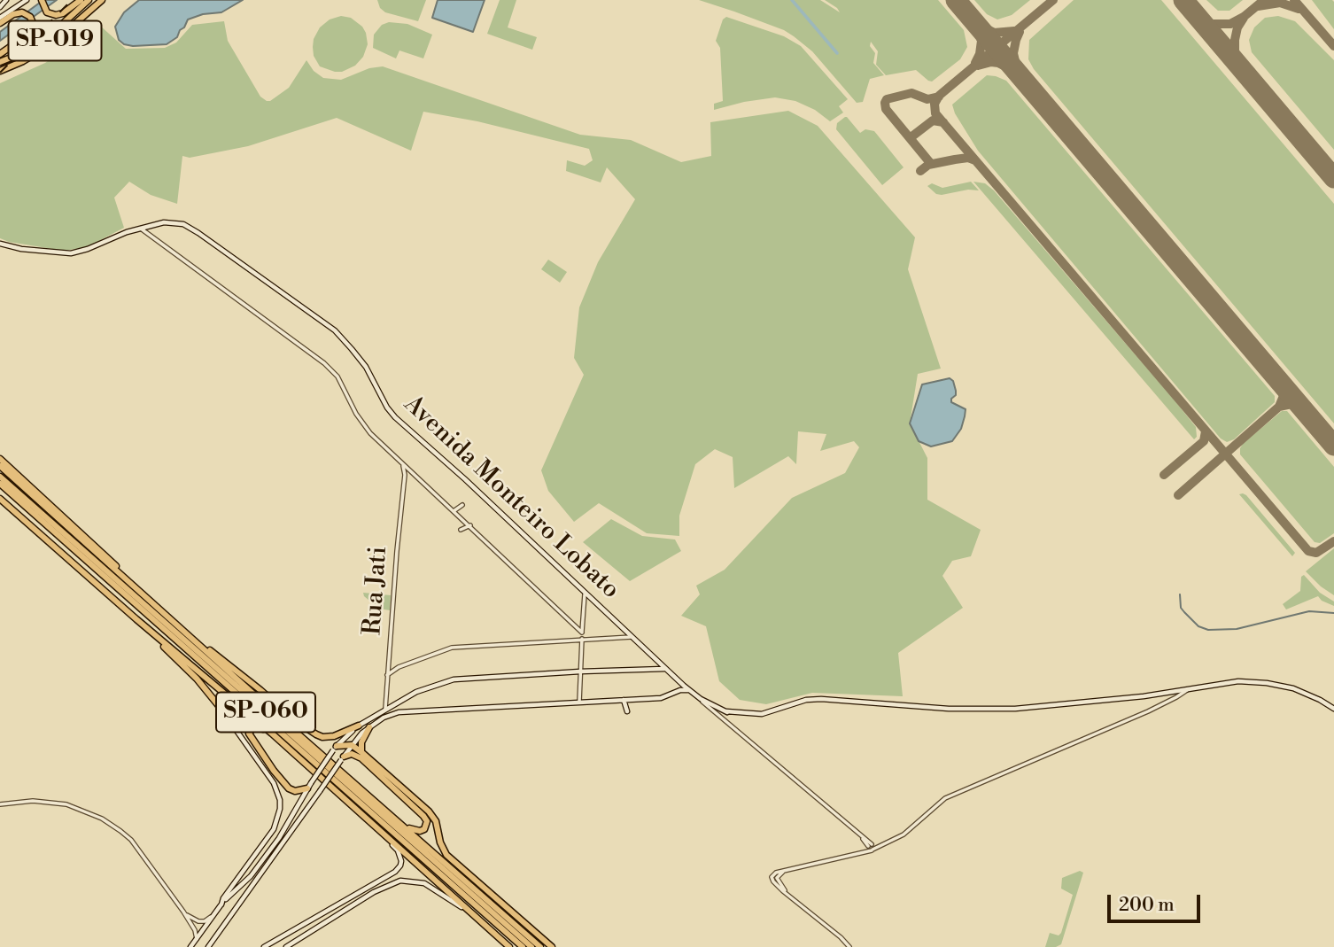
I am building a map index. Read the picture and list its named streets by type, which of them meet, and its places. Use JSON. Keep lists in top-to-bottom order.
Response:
{
  "streets": {
    "highway": ["SP-019", "SP-060"],
    "main road": ["Avenida Monteiro Lobato"],
    "street": ["Rua Jati"]
  },
  "scale_bar": "200 m"
}
